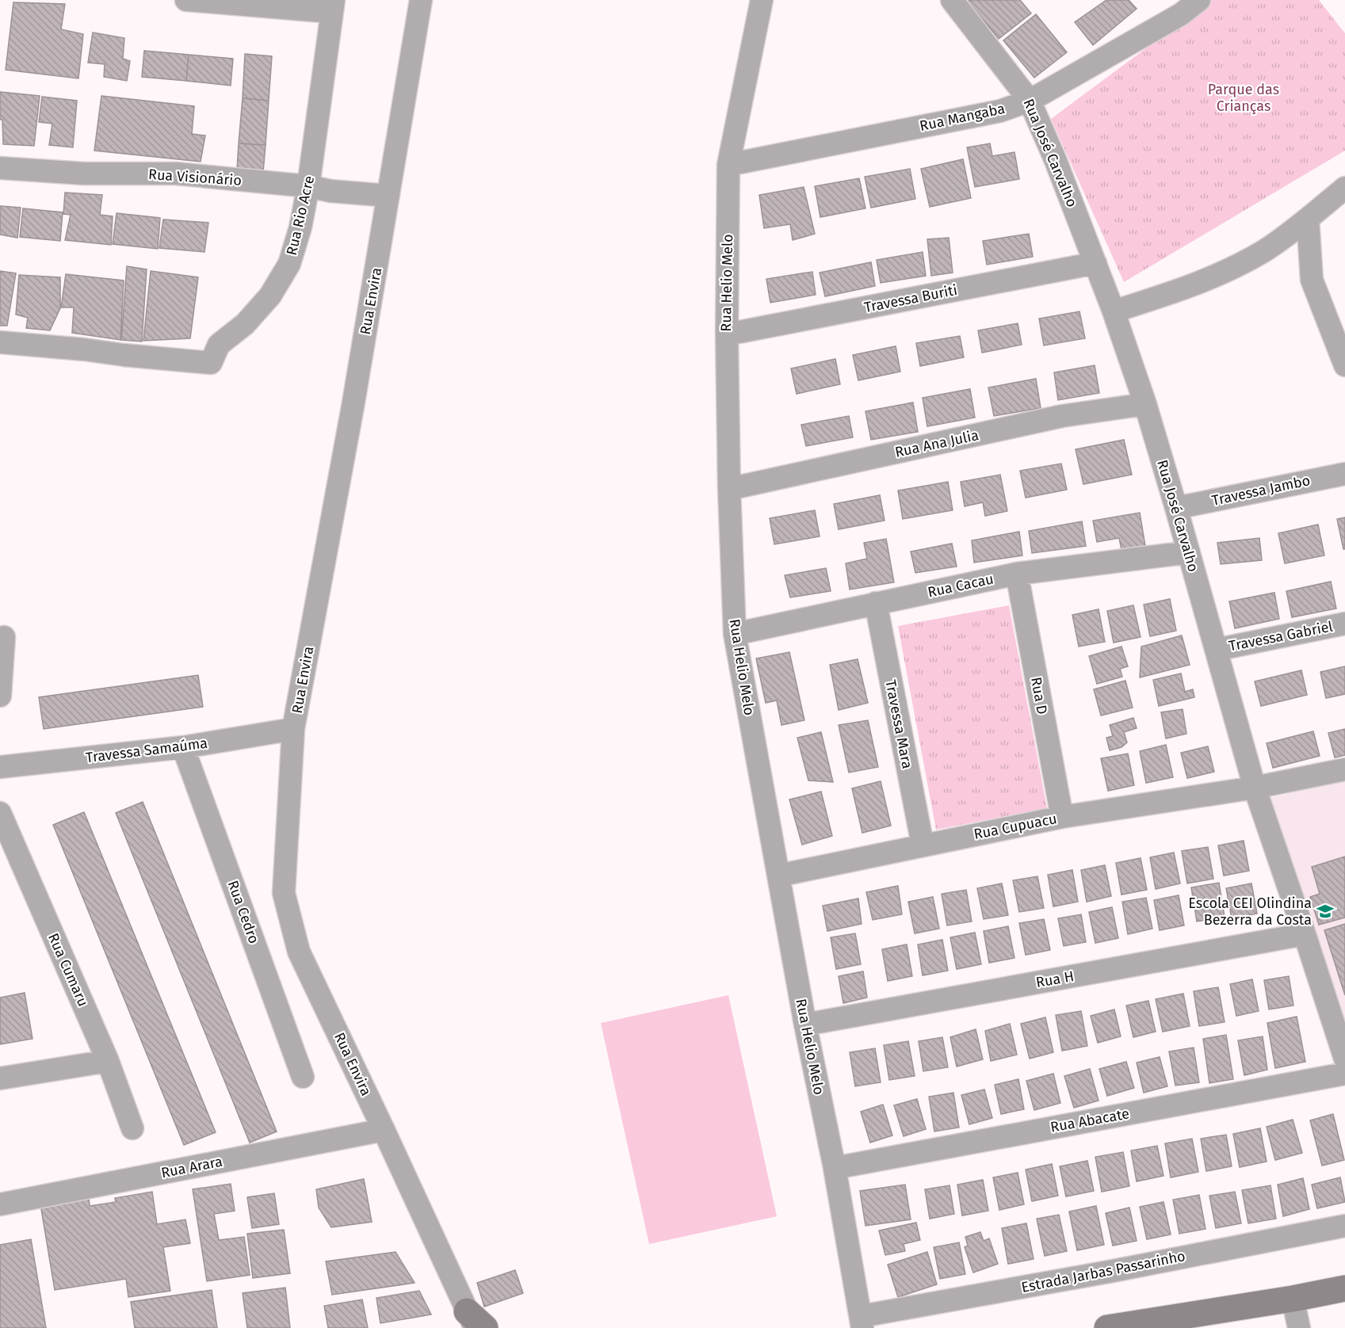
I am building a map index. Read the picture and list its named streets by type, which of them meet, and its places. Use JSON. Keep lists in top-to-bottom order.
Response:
{
  "streets": {
    "street": [
      "Rua Mangaba",
      "Rua José Carvalho",
      "Rua Visionário",
      "Rua Rio Acre",
      "Rua Helio Melo",
      "Travessa Buriti",
      "Rua Envira",
      "Rua Ana Julia",
      "Travessa Jambo",
      "Rua Cacau",
      "Travessa Gabriel",
      "Rua D",
      "Travessa Mara",
      "Travessa Samaúma",
      "Rua Cupuacu",
      "Rua Cedro",
      "Rua Cumaru",
      "Rua H",
      "Rua Abacate",
      "Rua Arara",
      "Estrada Jarbas Passarinho"
    ]
  },
  "crossings": [
    ["Rua Mangaba", "Rua José Carvalho"],
    ["Rua Mangaba", "Rua Helio Melo"],
    ["Rua José Carvalho", "Travessa Buriti"],
    ["Rua José Carvalho", "Rua Ana Julia"],
    ["Rua José Carvalho", "Travessa Jambo"],
    ["Rua José Carvalho", "Rua Cacau"],
    ["Rua José Carvalho", "Travessa Gabriel"],
    ["Rua José Carvalho", "Rua Cupuacu"],
    ["Rua José Carvalho", "Rua H"],
    ["Rua Visionário", "Rua Rio Acre"],
    ["Rua Visionário", "Rua Envira"],
    ["Rua Helio Melo", "Travessa Buriti"],
    ["Rua Helio Melo", "Rua Ana Julia"],
    ["Rua Helio Melo", "Rua Cacau"],
    ["Rua Helio Melo", "Rua Cupuacu"],
    ["Rua Helio Melo", "Rua H"],
    ["Rua Helio Melo", "Rua Abacate"],
    ["Rua Helio Melo", "Estrada Jarbas Passarinho"],
    ["Rua Envira", "Travessa Samaúma"],
    ["Rua Envira", "Rua Arara"],
    ["Rua Cacau", "Rua D"],
    ["Rua Cacau", "Travessa Mara"],
    ["Rua D", "Rua Cupuacu"],
    ["Travessa Mara", "Rua Cupuacu"],
    ["Travessa Samaúma", "Rua Cedro"]
  ],
  "parks": ["Parque das Crianças"],
  "places": {
    "school or university": ["Escola CEI Olindina Bezerra da Costa"]
  }
}
